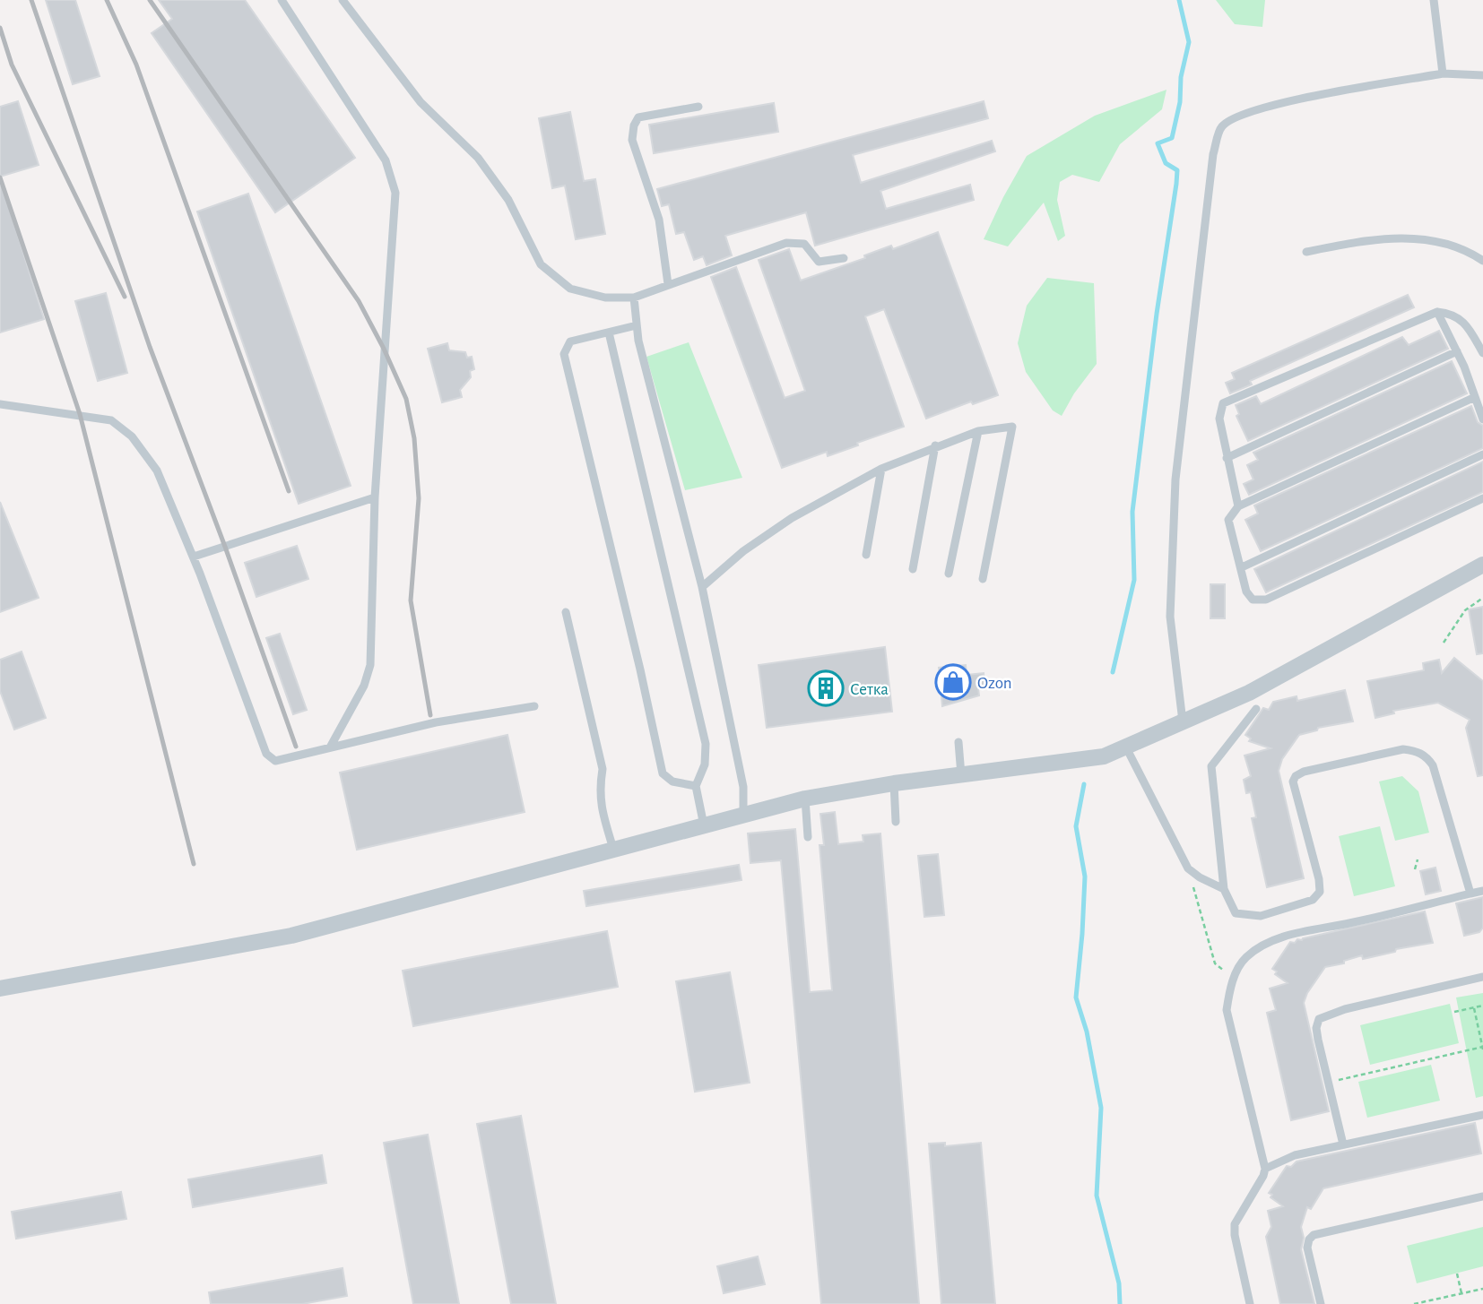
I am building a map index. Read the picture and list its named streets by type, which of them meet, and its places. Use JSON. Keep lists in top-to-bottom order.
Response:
{
  "places": {
    "shop": ["Ozon"],
    "building": ["Сетка"]
  }
}
